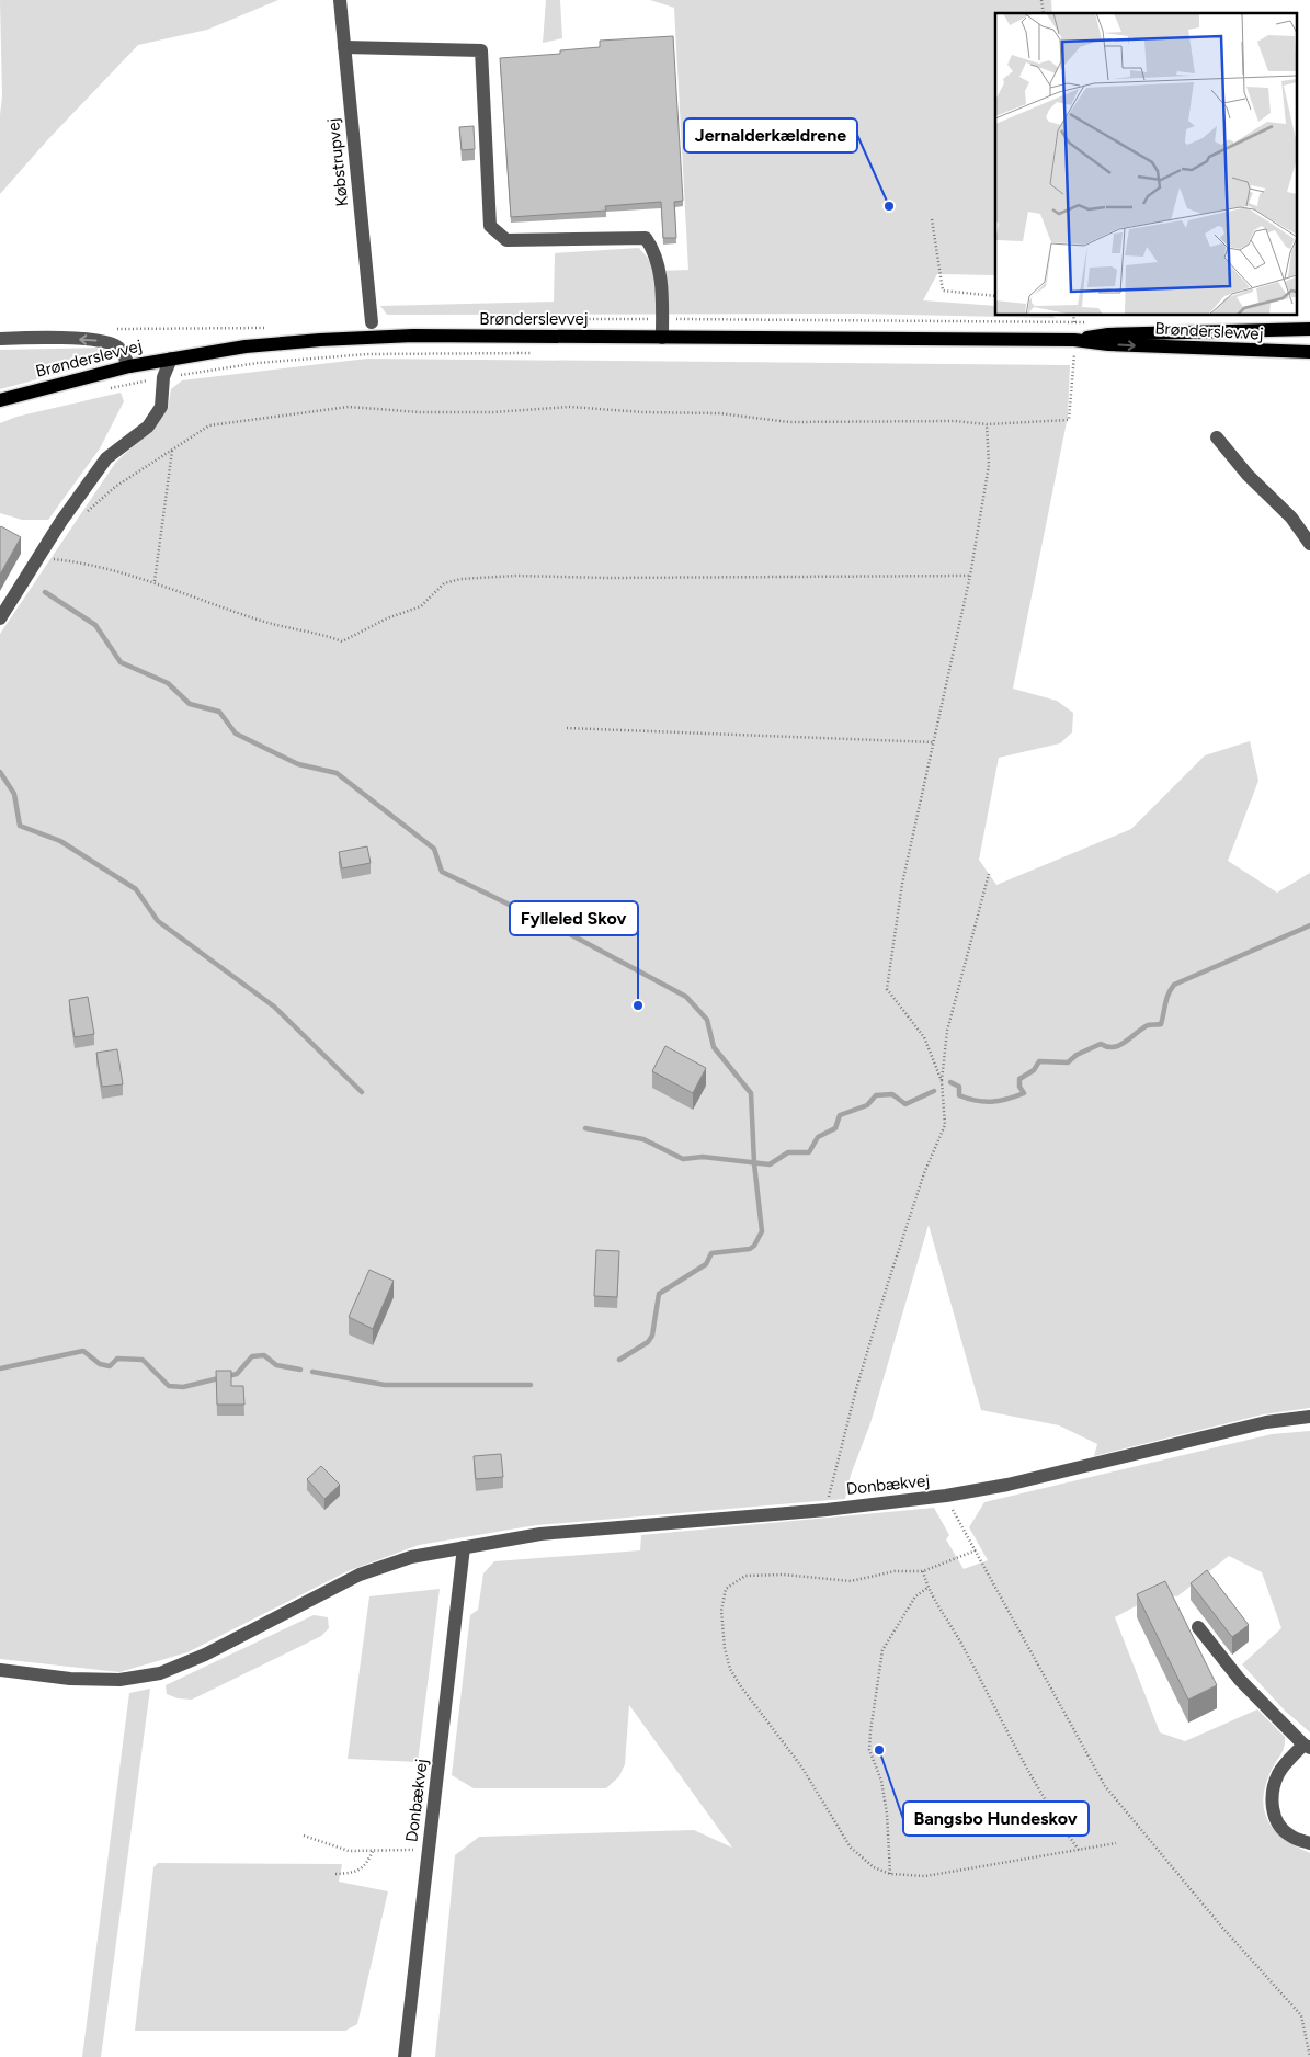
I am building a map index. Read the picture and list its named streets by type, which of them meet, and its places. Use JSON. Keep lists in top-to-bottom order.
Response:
{
  "streets": {
    "main road": ["Brønderslevvej"],
    "street": ["Købstrupvej", "Donbækvej"]
  },
  "places": ["Jernalderkældrene", "Fylleled Skov", "Bangsbo Hundeskov"]
}
